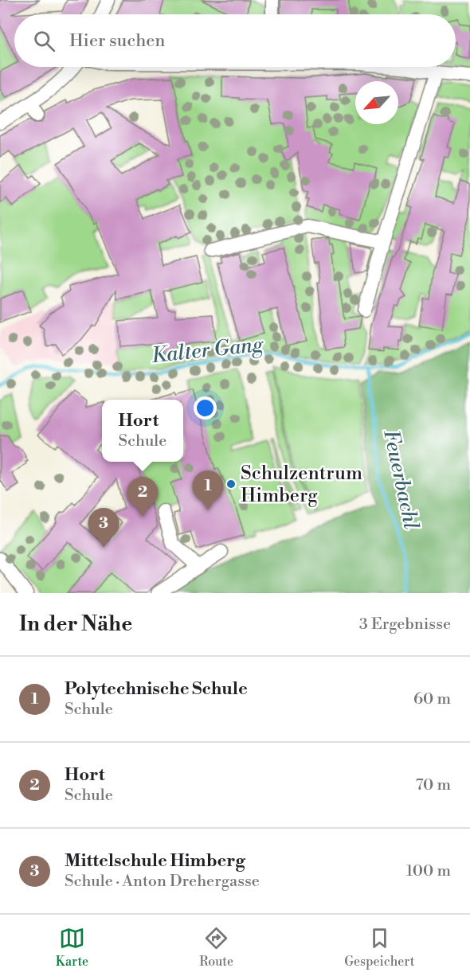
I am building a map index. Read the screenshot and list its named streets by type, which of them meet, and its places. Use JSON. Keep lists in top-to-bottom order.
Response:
{
  "water": ["Kalter Gang", "Feuerbachl"],
  "places": ["Schulzentrum Himberg"],
  "north": "bottom left",
  "page": {
    "search": "Hier suchen",
    "popup": ["Hort", "Schule"],
    "pins": ["1", "2", "3"],
    "heading": ["In der Nähe", "3 Ergebnisse"],
    "list": [
      {
        "mark": "1",
        "name": "Polytechnische Schule",
        "note": "Schule",
        "value": "60 m"
      },
      {
        "mark": "2",
        "name": "Hort",
        "note": "Schule",
        "value": "70 m"
      },
      {
        "mark": "3",
        "name": "Mittelschule Himberg",
        "note": "Schule · Anton Drehergasse",
        "value": "100 m"
      }
    ],
    "nav": ["Karte", "Route", "Gespeichert"]
  }
}
